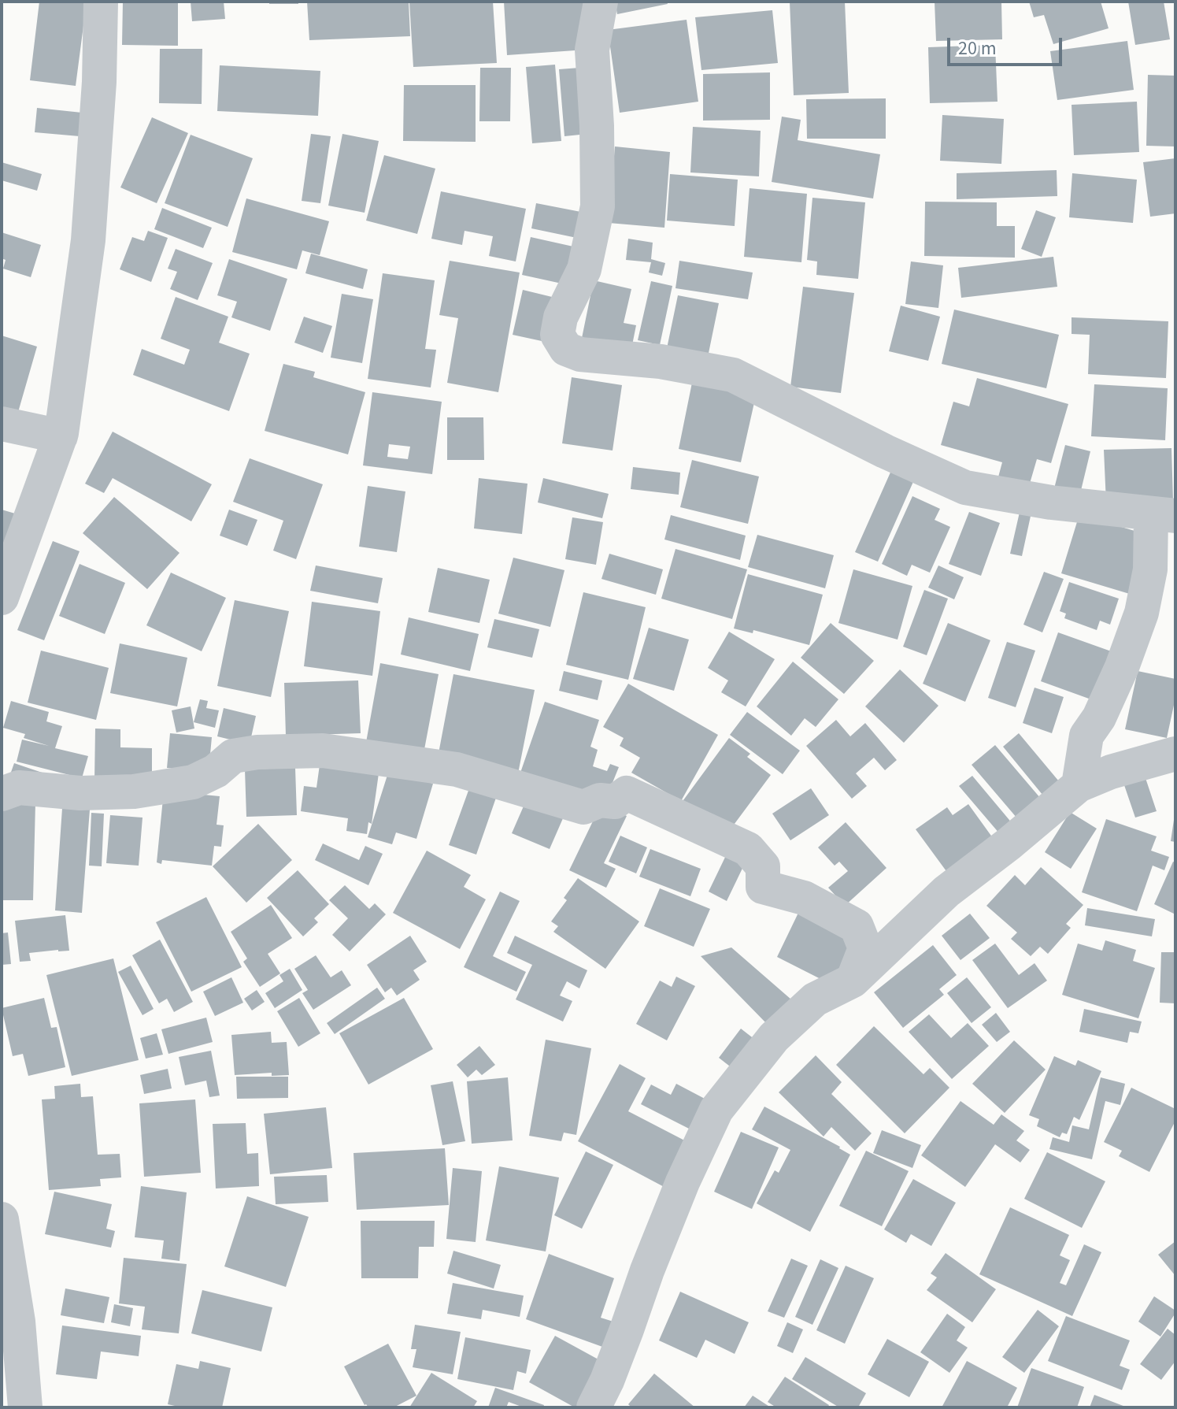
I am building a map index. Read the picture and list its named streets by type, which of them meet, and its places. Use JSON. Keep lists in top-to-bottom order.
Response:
{
  "scale_bar": "20 m"
}
